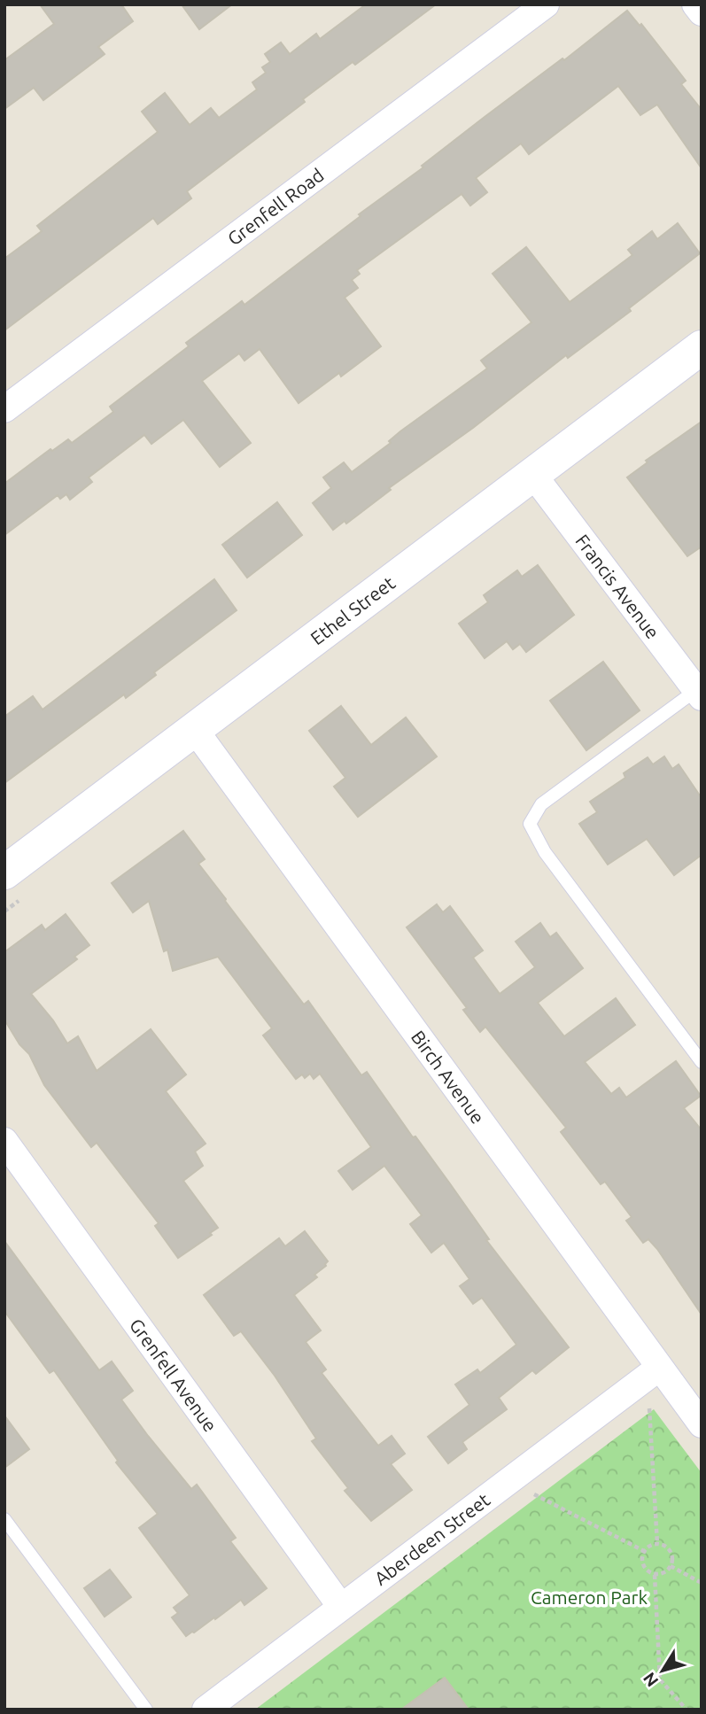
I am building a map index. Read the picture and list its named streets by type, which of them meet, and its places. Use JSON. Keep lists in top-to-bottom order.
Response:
{
  "streets": {
    "street": [
      "Grenfell Road",
      "Francis Avenue",
      "Ethel Street",
      "Birch Avenue",
      "Grenfell Avenue",
      "Aberdeen Street"
    ]
  },
  "crossings": [
    ["Francis Avenue", "Ethel Street"],
    ["Ethel Street", "Birch Avenue"],
    ["Birch Avenue", "Aberdeen Street"],
    ["Grenfell Avenue", "Aberdeen Street"]
  ],
  "parks": ["Cameron Park"],
  "north": "bottom left"
}
